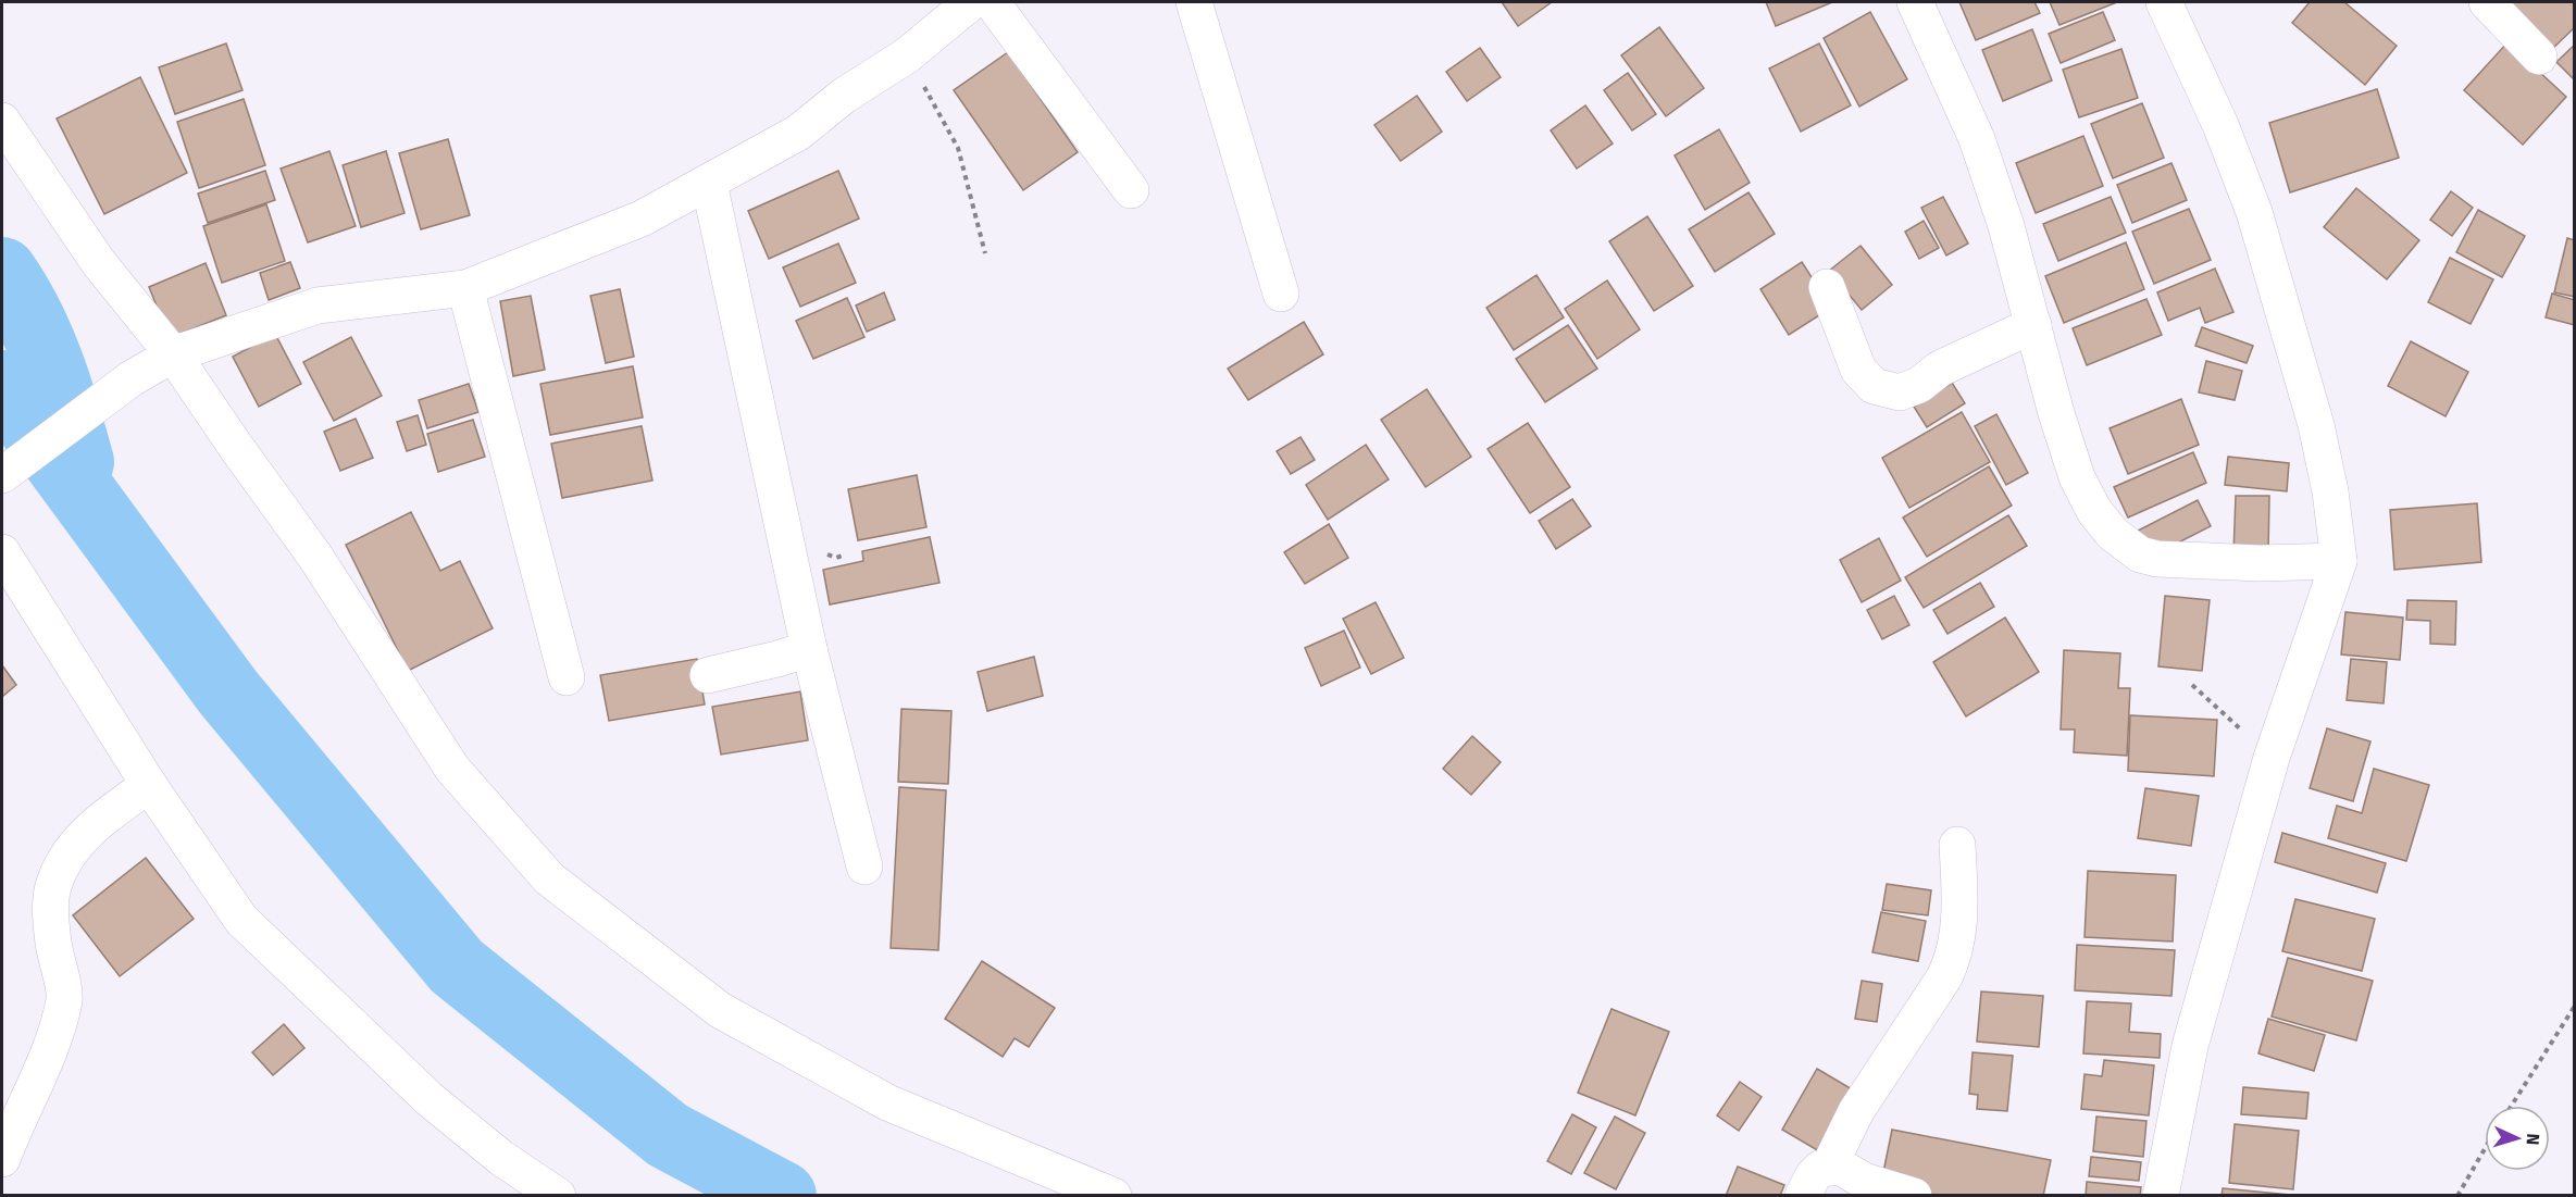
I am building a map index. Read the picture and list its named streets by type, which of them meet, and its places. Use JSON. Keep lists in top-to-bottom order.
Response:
{
  "north": "right"
}
